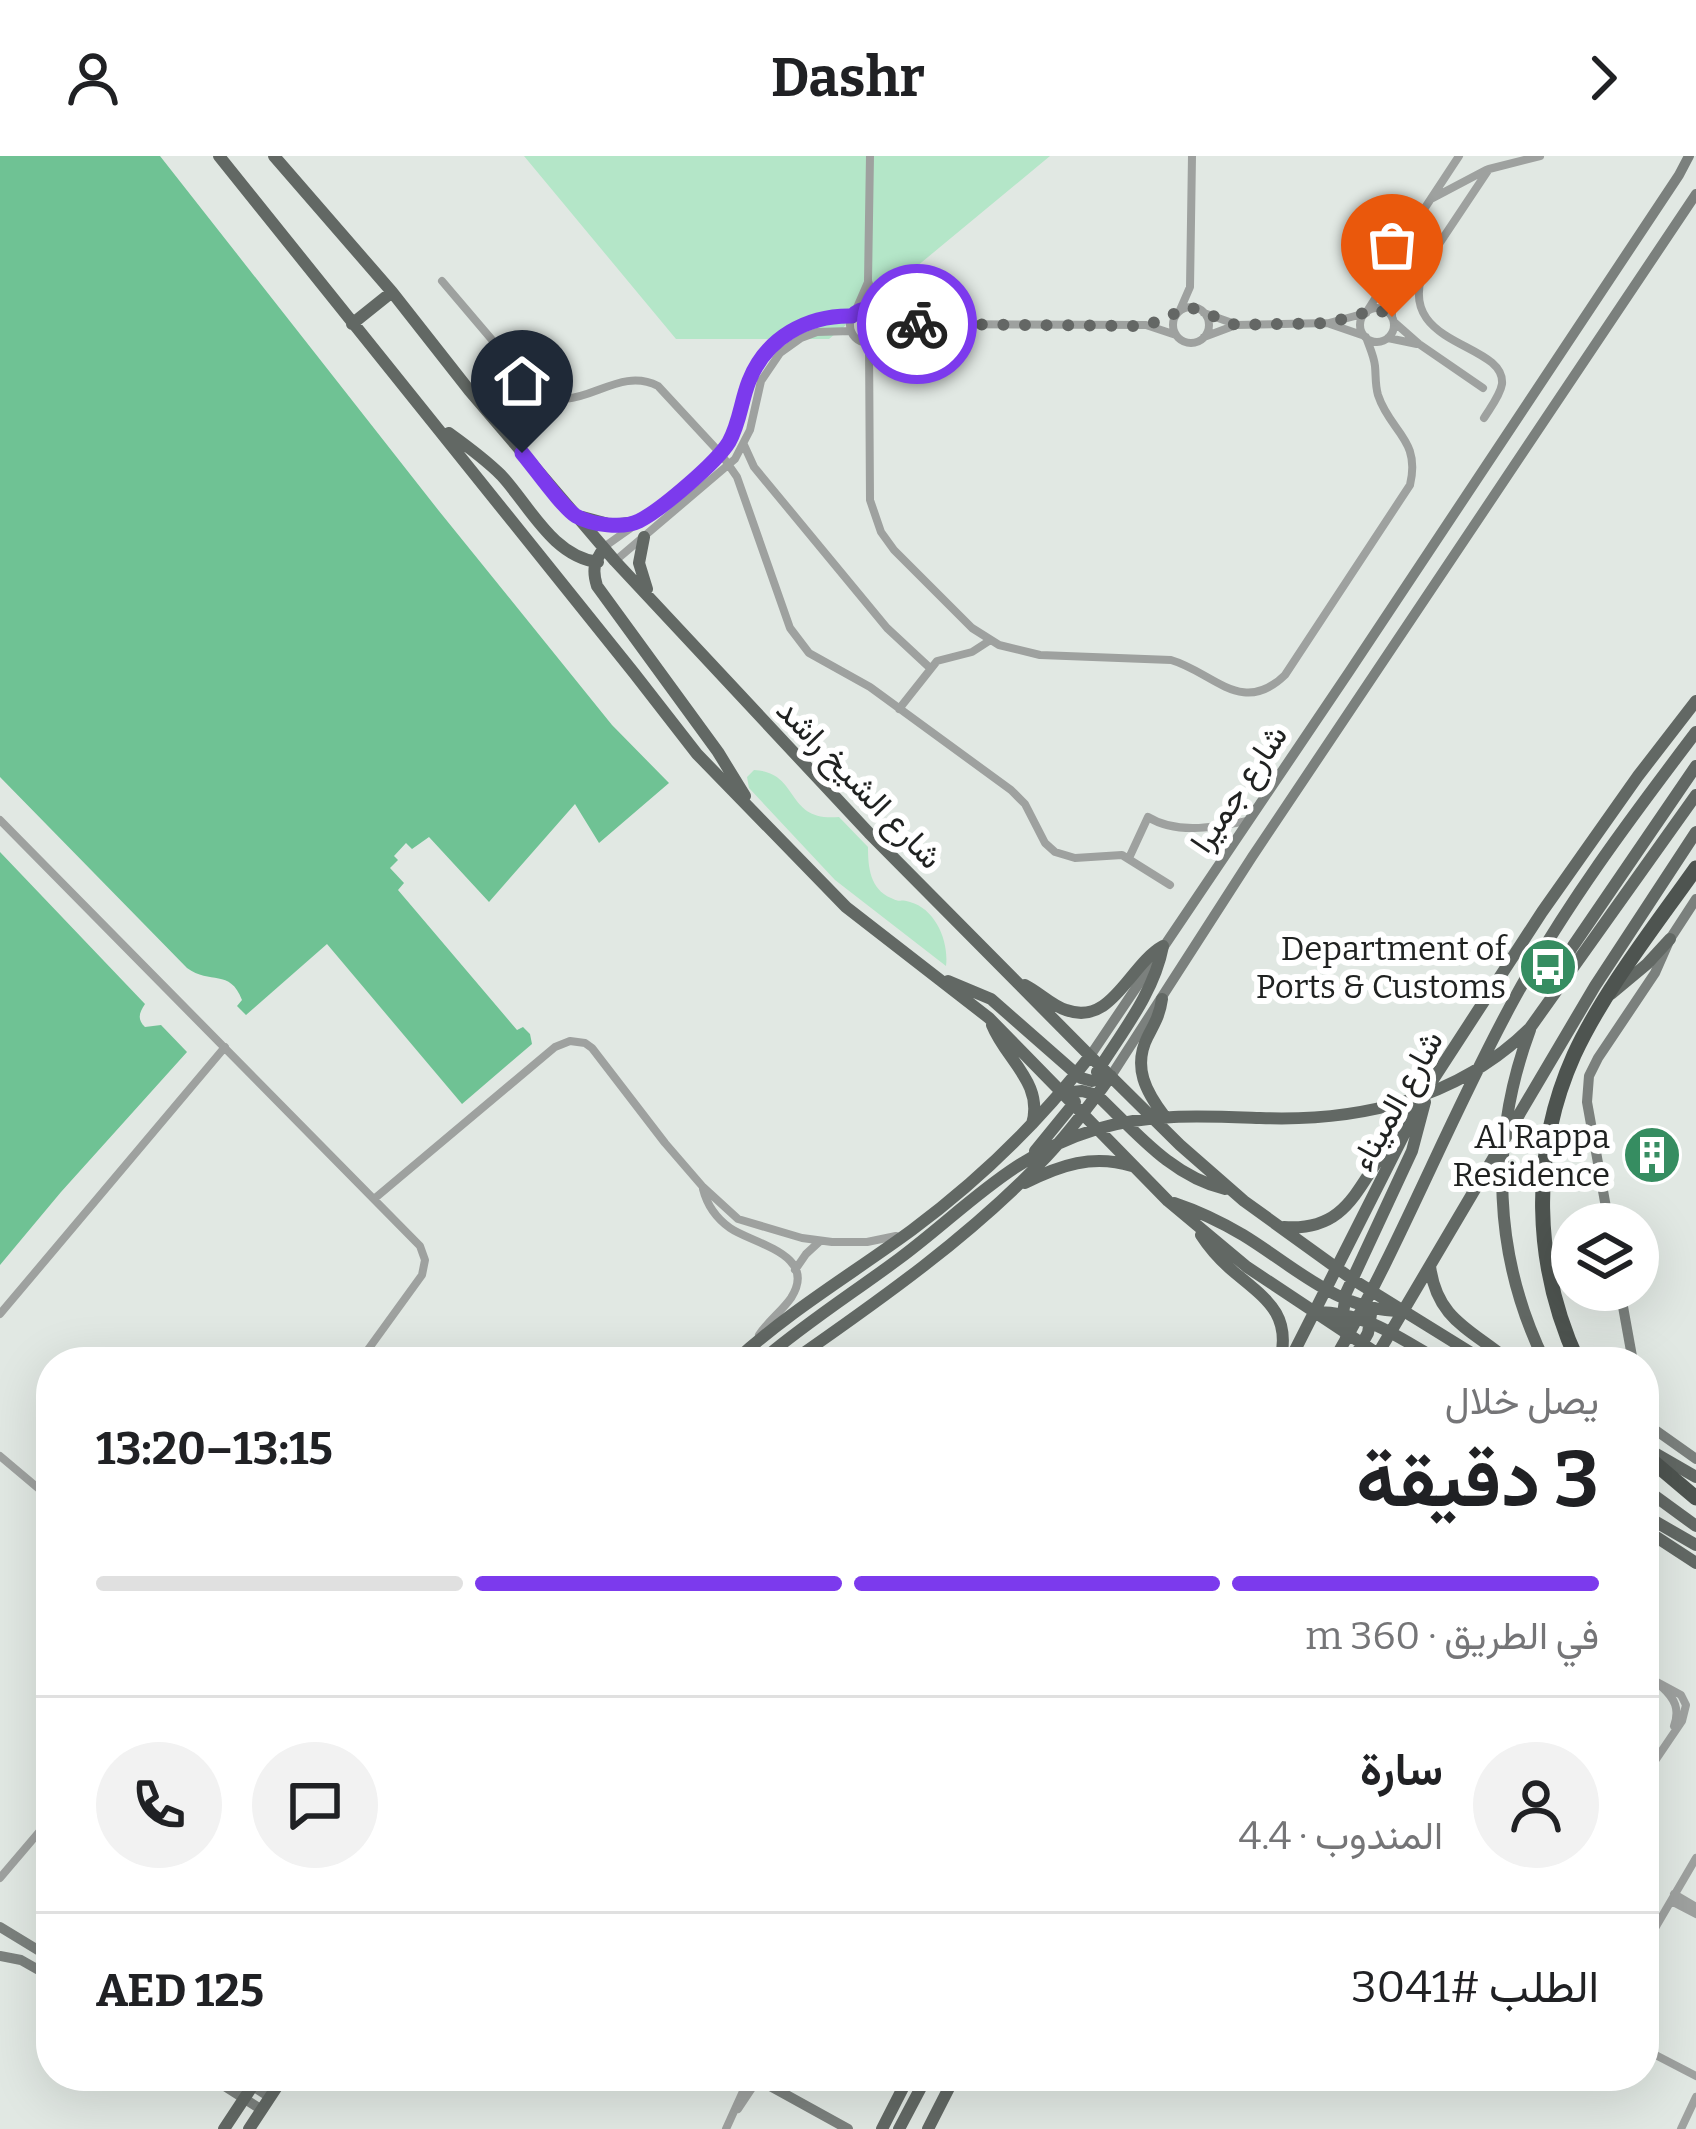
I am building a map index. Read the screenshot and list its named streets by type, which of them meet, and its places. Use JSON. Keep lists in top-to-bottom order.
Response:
{
  "streets": {
    "main road": ["شارع الشيخ راشد", "شارع جميرا", "شارع الميناء"]
  },
  "crossings": [
    ["شارع الشيخ راشد", "شارع جميرا"],
    ["شارع الشيخ راشد", "شارع الميناء"]
  ],
  "places": {
    "bus stop": ["Department of Ports & Customs"],
    "building": ["Al Rappa Residence"]
  },
  "page": {
    "header": "Dashr",
    "heading": ["3 دقيقة", "يصل خلال", "13:15–13:20"],
    "panel": [
      "سارة",
      "المندوب · 4.4",
      "الطلب #3041",
      "AED 125"
    ],
    "bar": "في الطريق · 360 m"
  }
}
